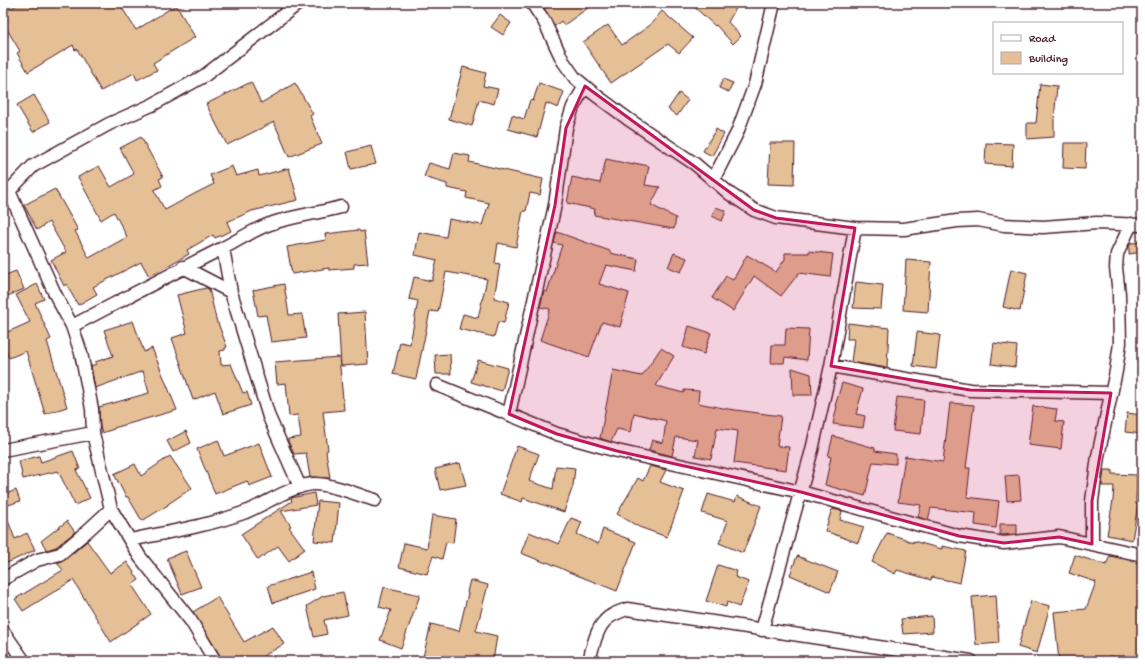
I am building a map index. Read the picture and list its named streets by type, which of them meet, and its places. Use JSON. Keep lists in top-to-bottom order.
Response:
{
  "legend": ["Road", "Building"]
}
